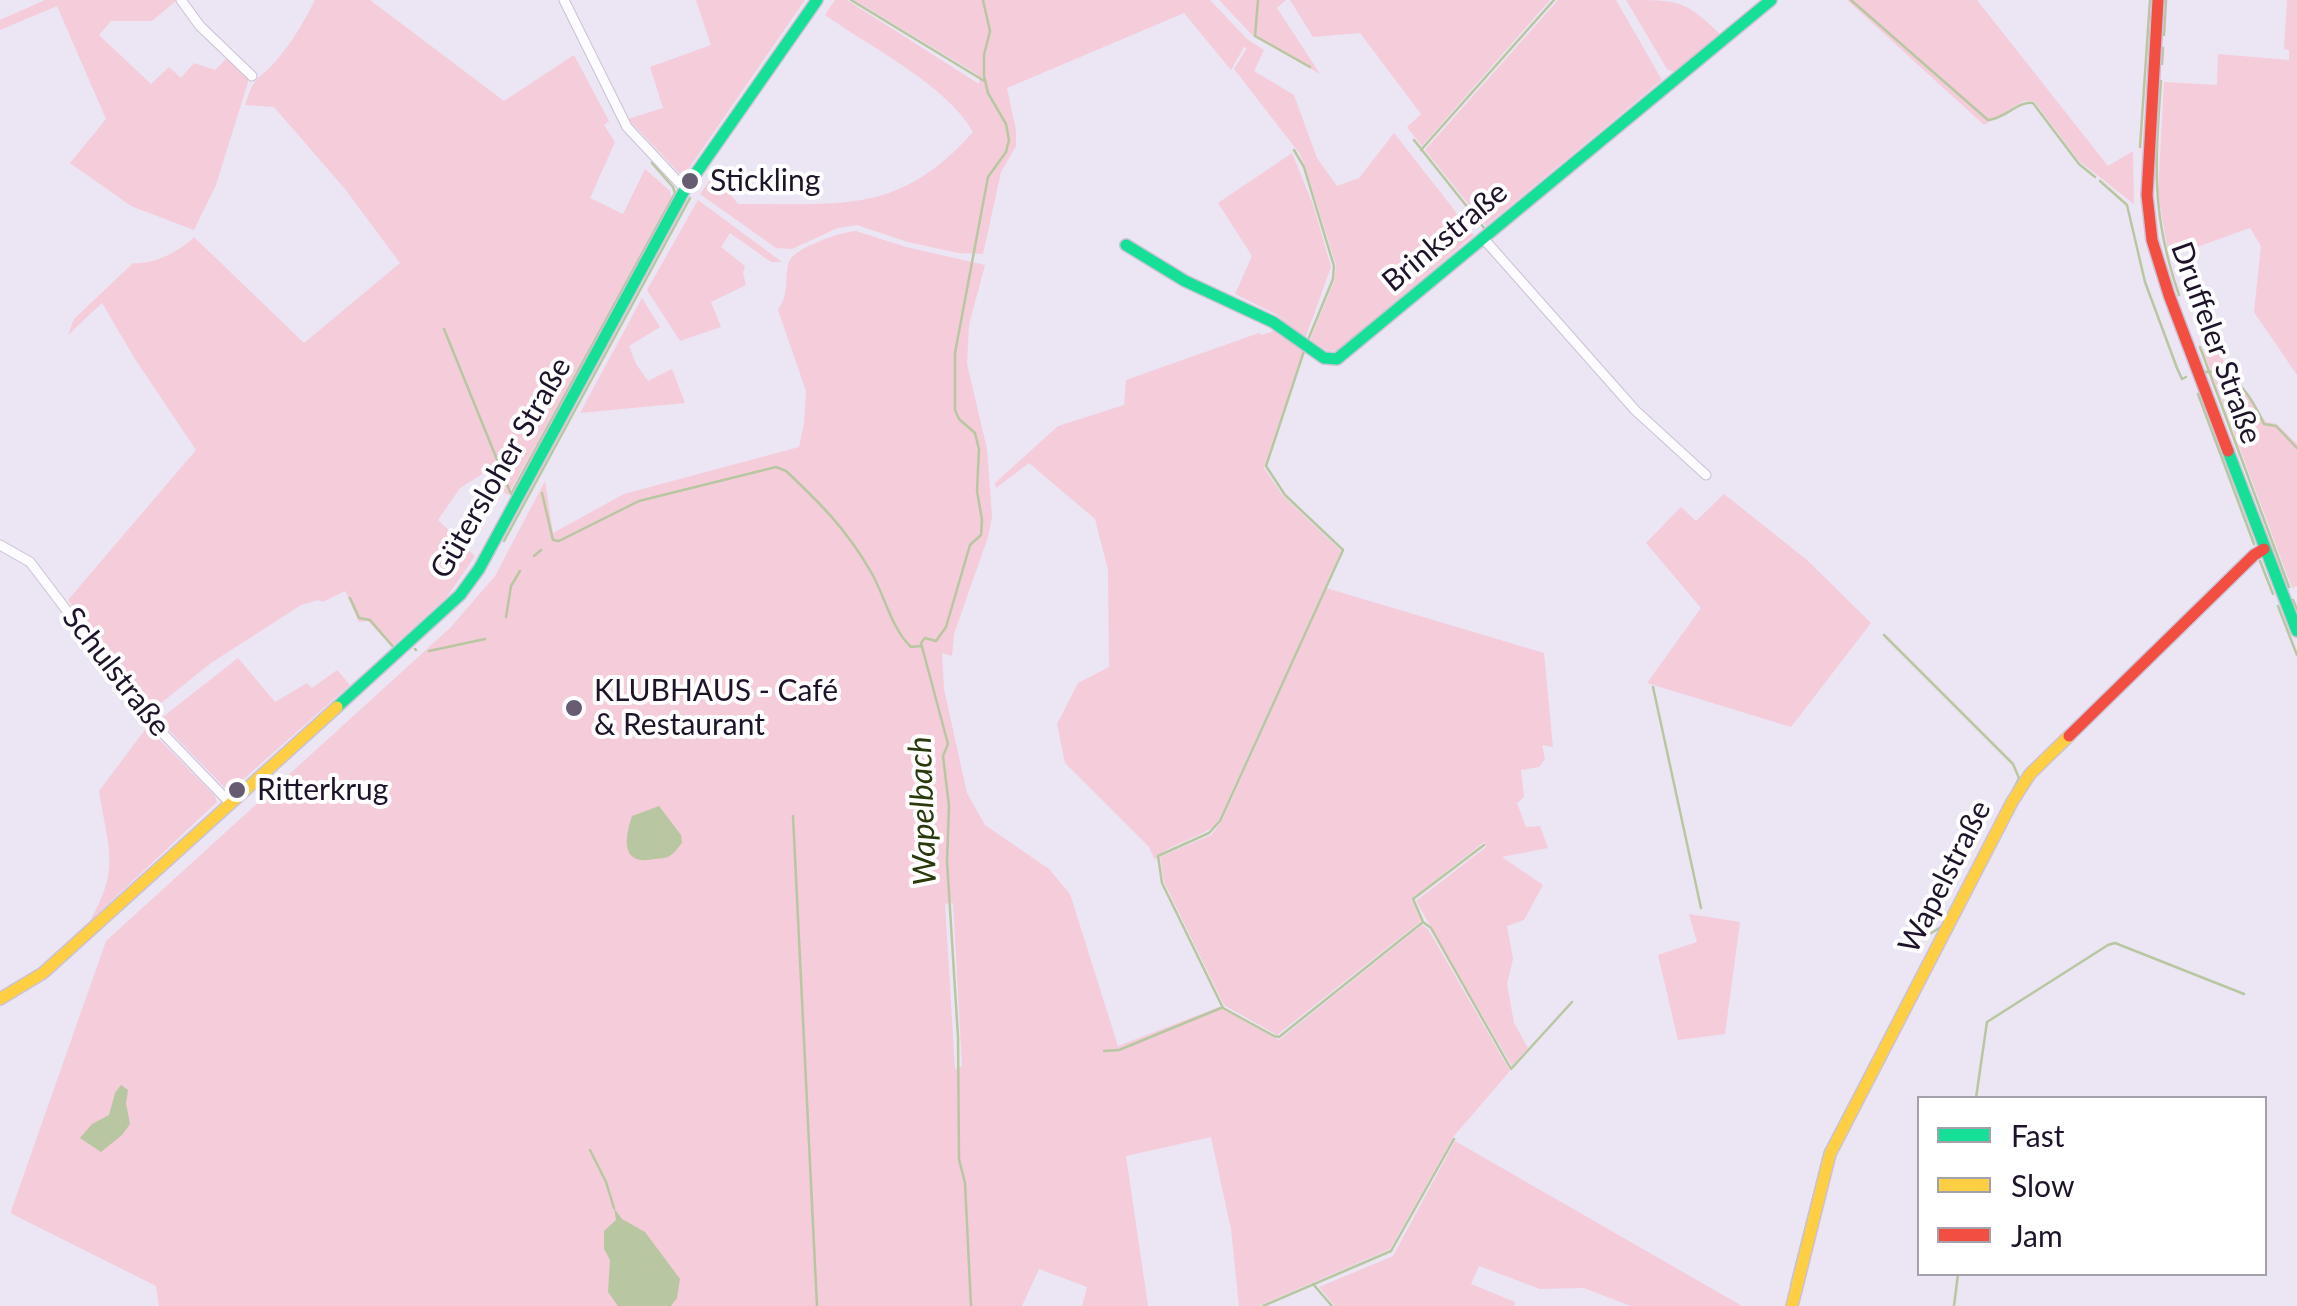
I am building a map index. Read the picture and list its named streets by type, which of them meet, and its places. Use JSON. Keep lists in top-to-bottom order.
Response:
{
  "streets": {
    "street": [
      "Brinkstraße",
      "Druffeler Straße",
      "Gütersloher Straße",
      "Schulstraße",
      "Wapelstraße"
    ]
  },
  "crossings": [
    ["Druffeler Straße", "Wapelstraße"],
    ["Gütersloher Straße", "Schulstraße"]
  ],
  "water": ["Wapelbach"],
  "places": ["Stickling", "KLUBHAUS - Café & Restaurant", "Ritterkrug"],
  "legend": ["Fast", "Slow", "Jam"]
}
